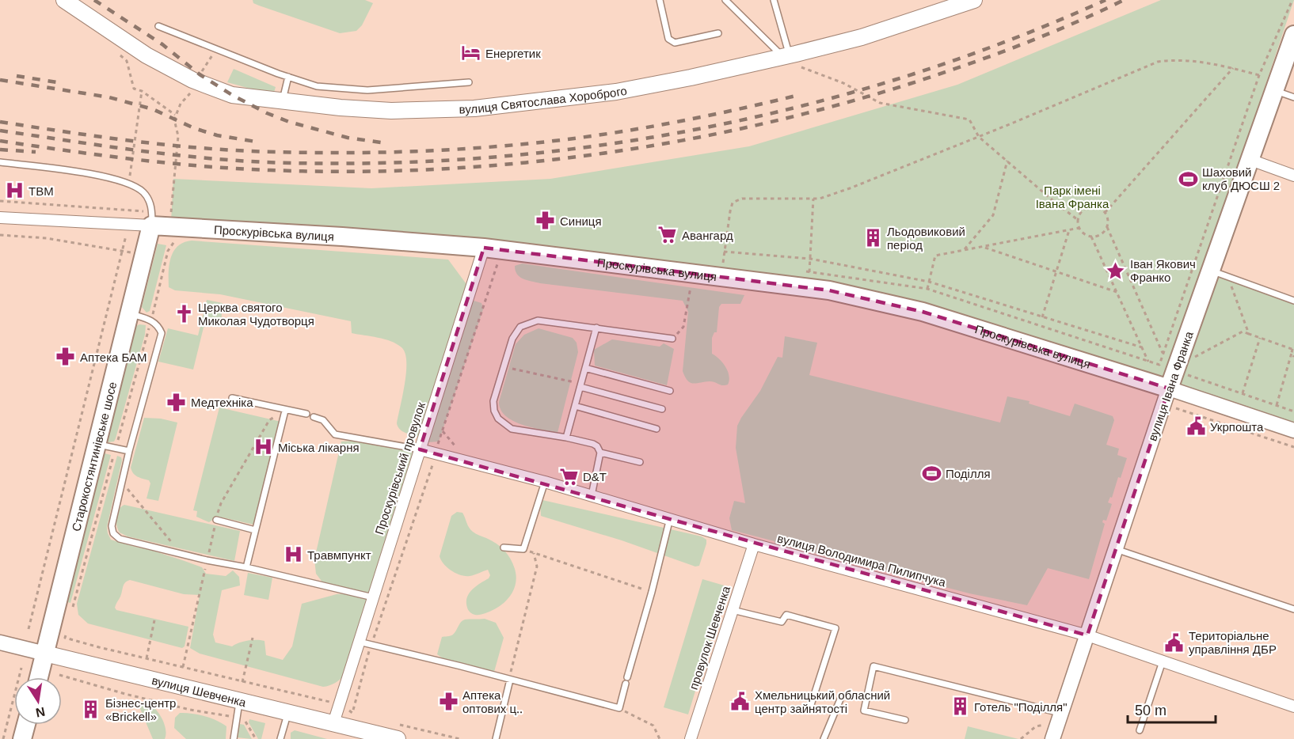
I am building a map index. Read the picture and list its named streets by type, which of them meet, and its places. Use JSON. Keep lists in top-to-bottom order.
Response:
{
  "streets": {
    "main road": [
      "вулиця Святослава Хороброго",
      "Проскурівська вулиця",
      "вулиця Івана Франка",
      "Старокостянтинівське шосе",
      "вулиця Шевченка"
    ],
    "street": ["Проскурівський провулок", "вулиця Володимира Пилипчука", "провулок Шевченка"]
  },
  "crossings": [
    ["Проскурівська вулиця", "вулиця Івана Франка"],
    ["Проскурівська вулиця", "Старокостянтинівське шосе"],
    ["Проскурівська вулиця", "Проскурівський провулок"],
    ["вулиця Івана Франка", "вулиця Володимира Пилипчука"],
    ["Старокостянтинівське шосе", "вулиця Шевченка"],
    ["Проскурівський провулок", "вулиця Володимира Пилипчука"],
    ["Проскурівський провулок", "вулиця Шевченка"],
    ["вулиця Володимира Пилипчука", "провулок Шевченка"]
  ],
  "parks": ["Парк імені Івана Франка"],
  "places": {
    "hotel": ["Енергетик"],
    "sports": ["Шаховий клуб ДЮСШ 2", "Поділля"],
    "hospital": ["ТВМ", "Міська лікарня", "Травмпункт"],
    "pharmacy": [
      "Синиця",
      "Аптека БАМ",
      "Медтехніка",
      "Аптека оптових ц‥"
    ],
    "supermarket": ["Авангард", "D&T"],
    "building": ["Льодовиковий період", "Готель \"Поділля\"", "Бізнес-центр «Brickell»"],
    "place": ["Іван Якович Франко"],
    "church": ["Церква святого Миколая Чудотворця"],
    "public building": ["Укрпошта", "Територіальне управління ДБР", "Хмельницький обласний центр зайнятості"]
  },
  "scale_bar": "50 m",
  "north": "bottom"
}
